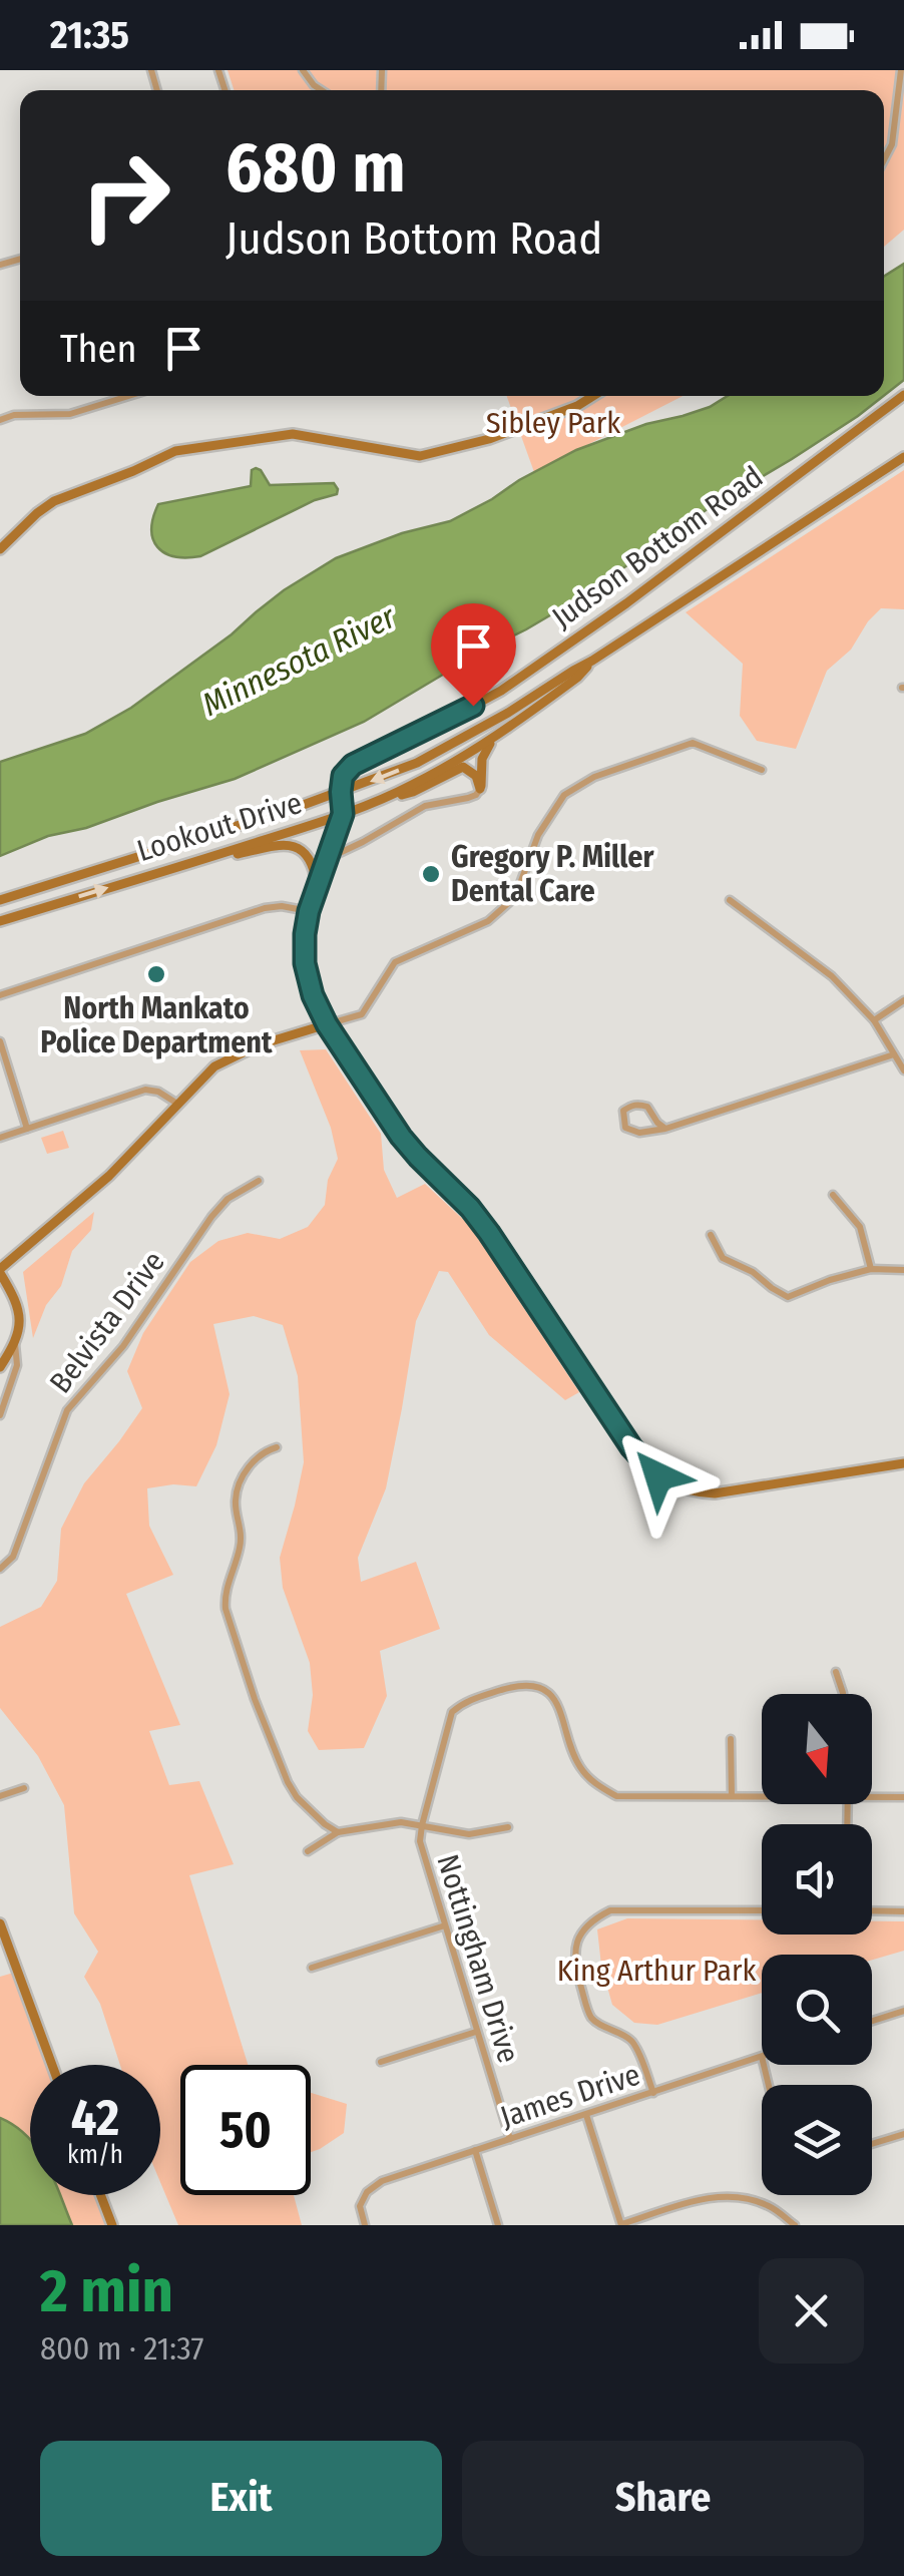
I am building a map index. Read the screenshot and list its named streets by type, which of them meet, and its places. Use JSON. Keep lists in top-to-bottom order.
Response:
{
  "streets": {
    "main road": ["Judson Bottom Road", "Lookout Drive"],
    "street": ["Belvista Drive", "Nottingham Drive", "James Drive"]
  },
  "crossings": [
    ["Judson Bottom Road", "Lookout Drive"],
    ["Nottingham Drive", "James Drive"]
  ],
  "water": ["Minnesota River"],
  "parks": ["Sibley Park", "King Arthur Park"],
  "places": ["Gregory P. Miller Dental Care", "North Mankato Police Department"],
  "north": "bottom",
  "page": {
    "status": "21:35",
    "turn": ["680 m", "Judson Bottom Road"],
    "then": "Then",
    "speed": "42 km/h",
    "limit": "50",
    "heading": ["2 min", "800 m · 21:37"],
    "buttons": ["Exit", "Share"]
  }
}
